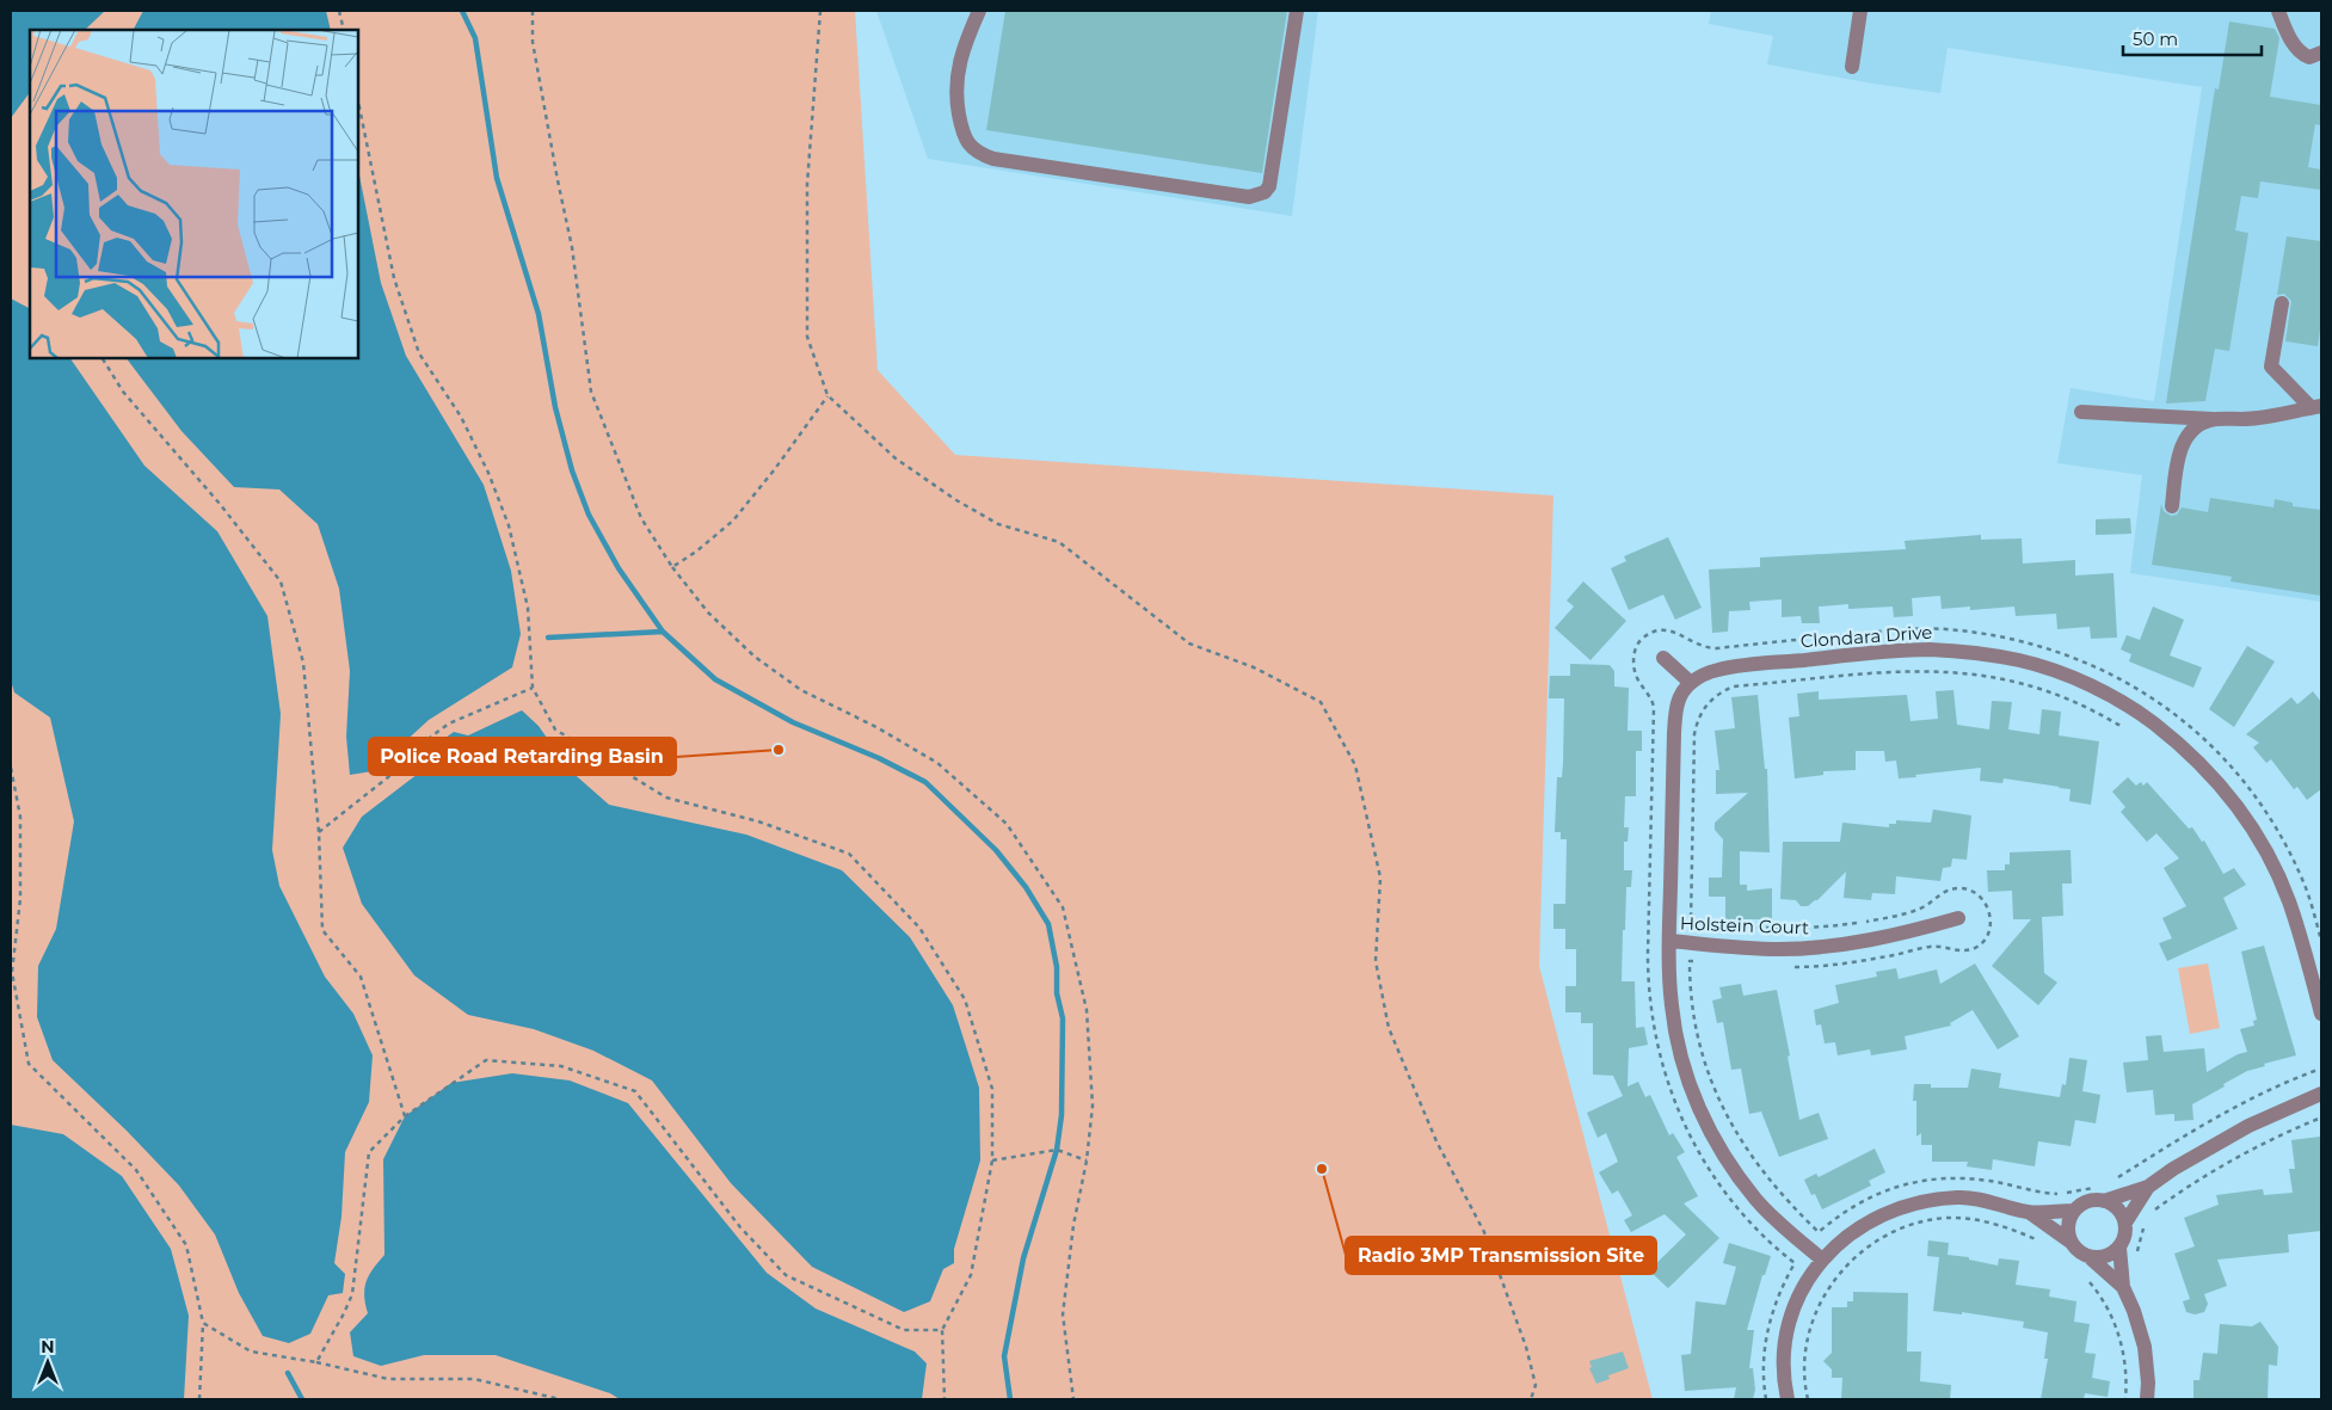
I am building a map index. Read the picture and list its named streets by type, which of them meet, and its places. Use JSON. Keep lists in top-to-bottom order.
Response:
{
  "streets": {
    "street": ["Clondara Drive", "Holstein Court"]
  },
  "places": ["Police Road Retarding Basin", "Radio 3MP Transmission Site"],
  "scale_bar": "50 m",
  "north": "top"
}
